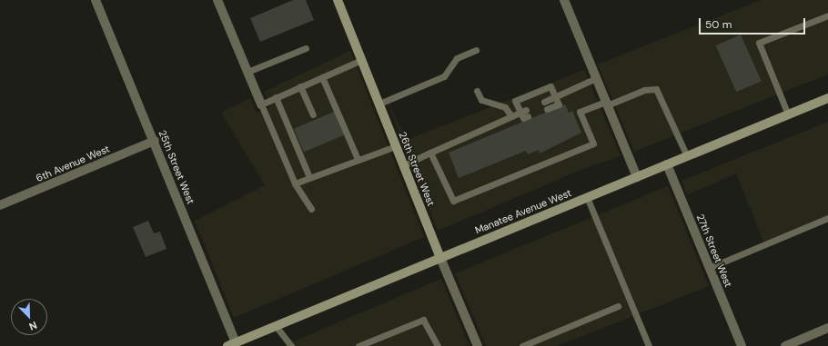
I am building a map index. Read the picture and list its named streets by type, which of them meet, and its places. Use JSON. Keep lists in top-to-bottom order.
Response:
{
  "streets": {
    "main road": ["26th Street West", "Manatee Avenue West"],
    "street": ["6th Avenue West", "25th Street West", "27th Street West"]
  },
  "crossings": [
    ["6th Avenue West", "25th Street West"],
    ["25th Street West", "Manatee Avenue West"],
    ["26th Street West", "Manatee Avenue West"],
    ["Manatee Avenue West", "27th Street West"]
  ],
  "scale_bar": "50 m",
  "north": "bottom right"
}
